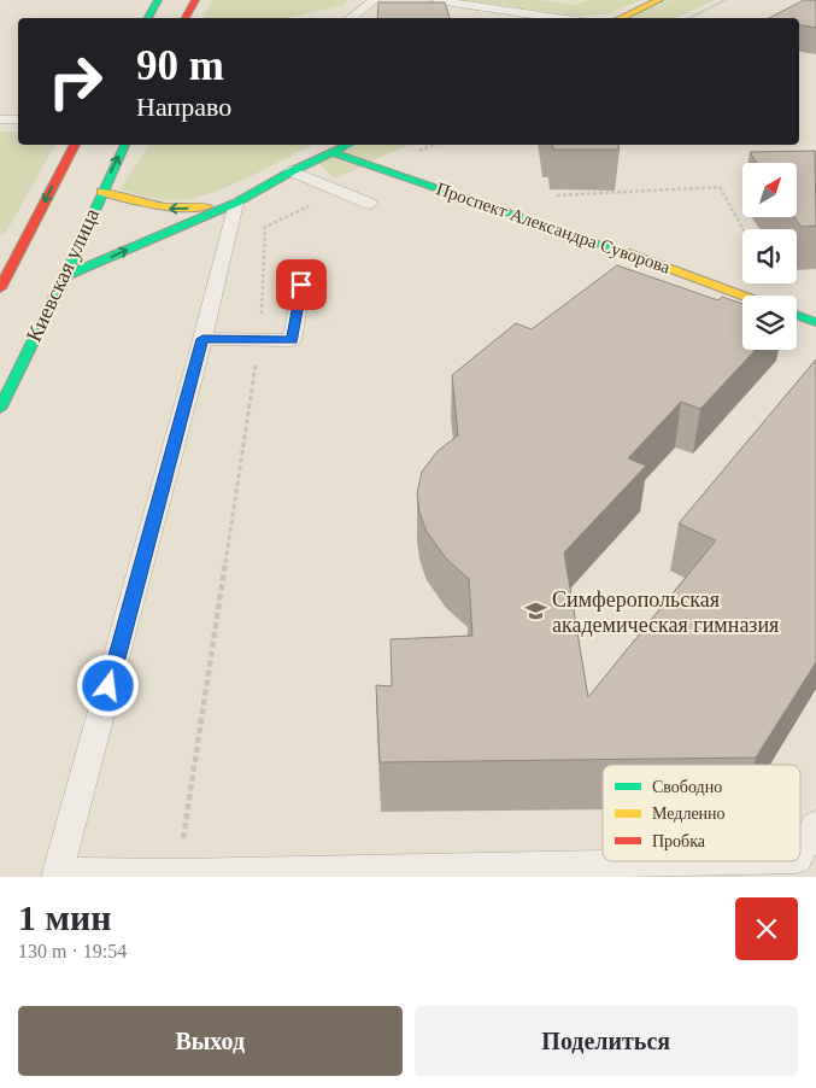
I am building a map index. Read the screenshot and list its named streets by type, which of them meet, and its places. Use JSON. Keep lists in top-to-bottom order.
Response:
{
  "streets": {
    "main road": ["Проспект Александра Суворова", "Киевская улица"]
  },
  "places": {
    "school or university": ["Симферопольская академическая гимназия"]
  },
  "legend": ["Свободно", "Медленно", "Пробка"],
  "north": "top right",
  "page": {
    "turn": ["90 m", "Направо"],
    "heading": ["1 мин", "130 m · 19:54"],
    "buttons": ["Выход", "Поделиться"]
  }
}
